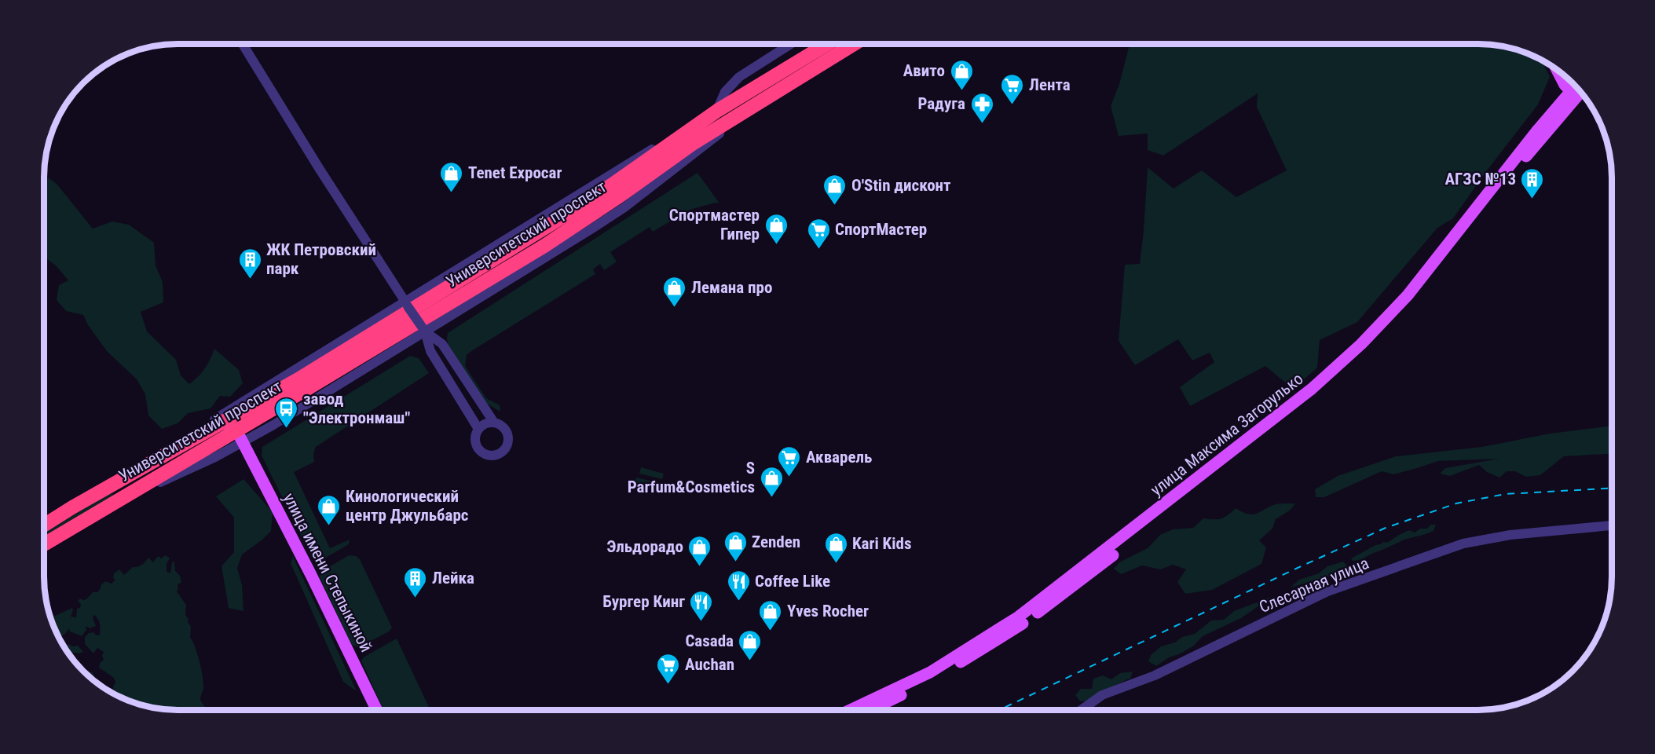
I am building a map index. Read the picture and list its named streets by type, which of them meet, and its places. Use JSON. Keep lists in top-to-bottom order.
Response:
{
  "streets": {
    "highway": ["Университетский проспект"],
    "main road": ["улица Максима Загорулько", "улица имени Степыкиной"],
    "street": ["Слесарная улица"]
  },
  "crossings": [
    ["Университетский проспект", "улица имени Степыкиной"]
  ],
  "places": {
    "shop": [
      "Авито",
      "Tenet Expocar",
      "O'Stin дисконт",
      "Спортмастер Гипер",
      "Лемана про",
      "S Parfum&Cosmetics",
      "Кинологический центр Джульбарс",
      "Zenden",
      "Kari Kids",
      "Эльдорадо",
      "Yves Rocher",
      "Casada"
    ],
    "supermarket": [
      "Лента",
      "СпортМастер",
      "Акварель",
      "Auchan"
    ],
    "pharmacy": ["Радуга"],
    "building": ["АГЗС №13", "ЖК Петровский парк", "Лейка"],
    "bus stop": ["завод \"Электронмаш\""],
    "restaurant": ["Coffee Like", "Бургер Кинг"]
  }
}
